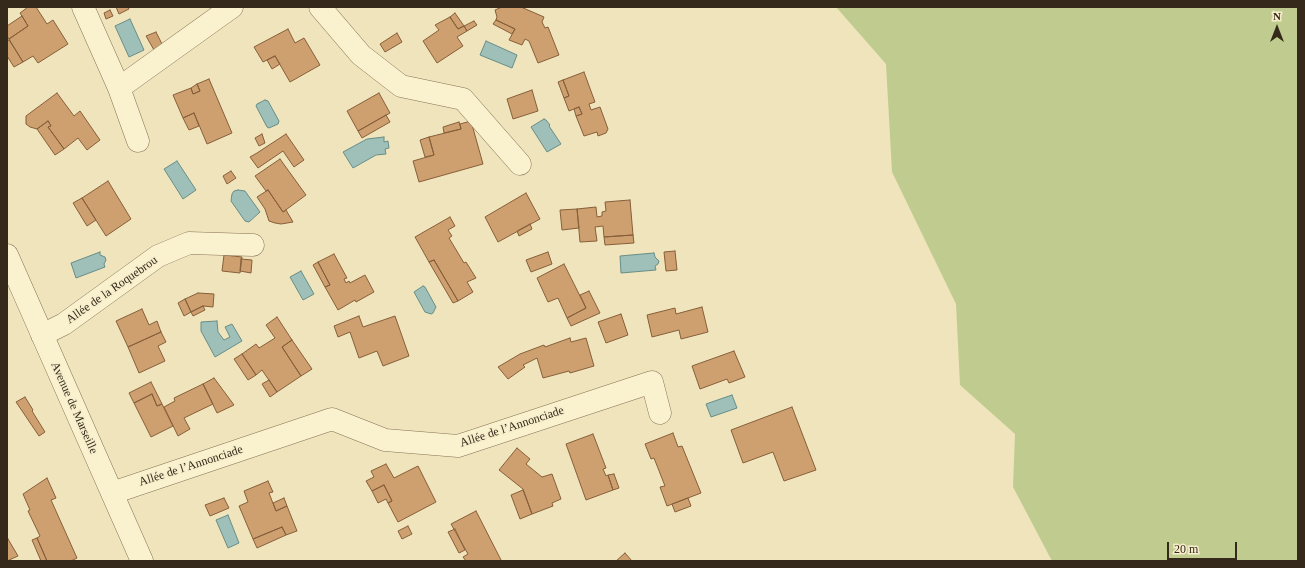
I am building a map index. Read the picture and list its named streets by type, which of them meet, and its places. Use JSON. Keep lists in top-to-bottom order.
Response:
{
  "streets": {
    "street": ["Allée de la Roquebrou", "Avenue de Marseille", "Allée de l’Annonciade"]
  },
  "crossings": [
    ["Allée de la Roquebrou", "Avenue de Marseille"],
    ["Avenue de Marseille", "Allée de l’Annonciade"]
  ],
  "scale_bar": "20 m",
  "north": "top"
}
